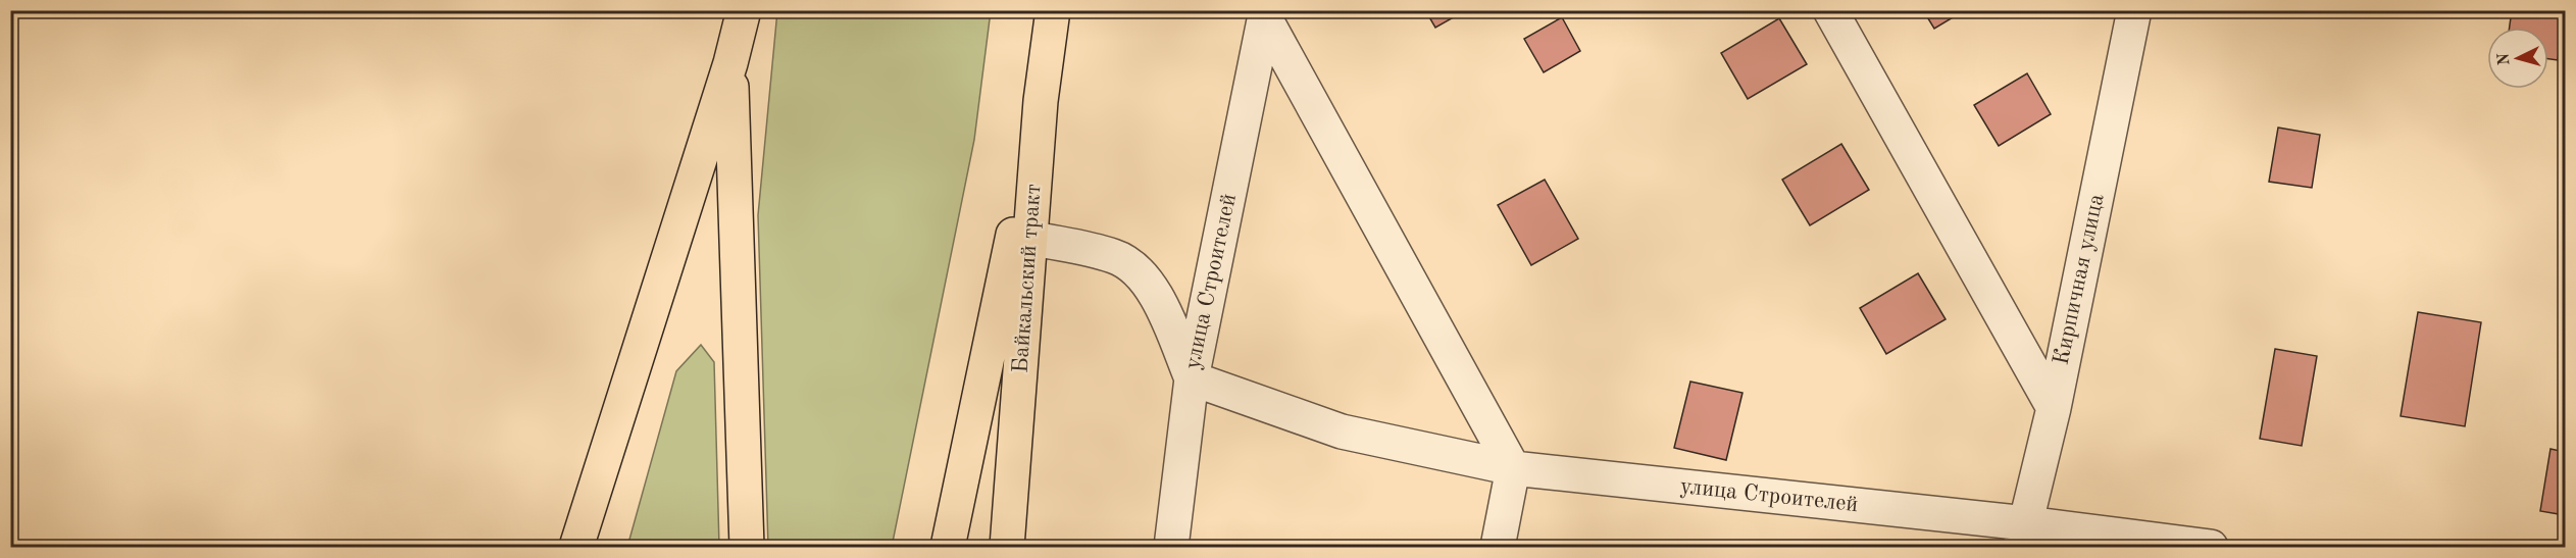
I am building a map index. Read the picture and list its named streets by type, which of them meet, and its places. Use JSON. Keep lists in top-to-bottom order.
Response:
{
  "streets": {
    "main road": ["Байкальский тракт"],
    "street": ["Кирпичная улица", "улица Строителей"]
  },
  "crossings": [
    ["Кирпичная улица", "улица Строителей"]
  ],
  "north": "left"
}
